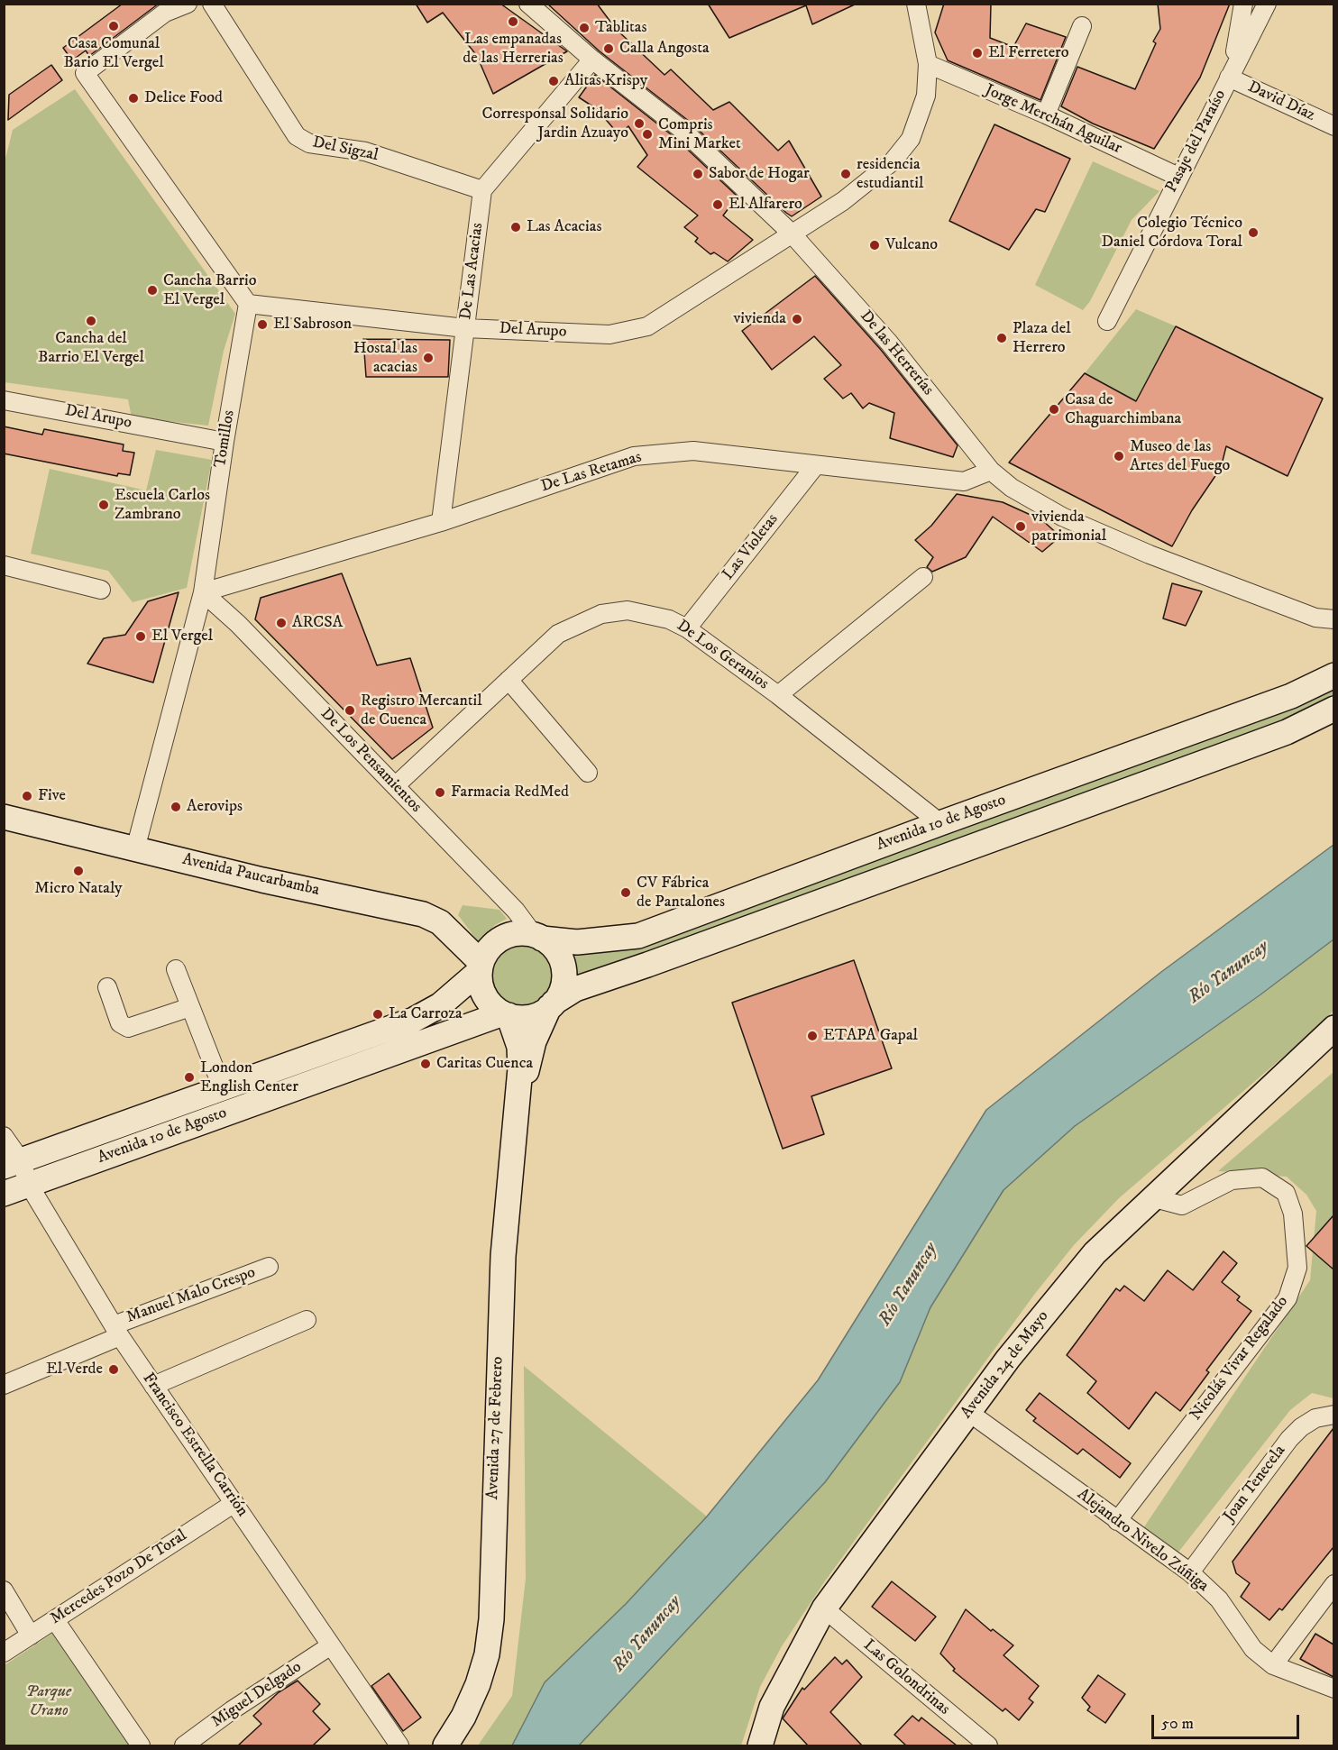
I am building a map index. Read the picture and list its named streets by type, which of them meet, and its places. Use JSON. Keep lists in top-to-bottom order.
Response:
{
  "streets": {
    "main road": [
      "Avenida 10 de Agosto",
      "Avenida Paucarbamba",
      "Avenida 24 de Mayo",
      "Avenida 27 de Febrero"
    ],
    "street": [
      "David Díaz",
      "Jorge Merchán Aguilar",
      "Pasaje del Paraíso",
      "Del Sigzal",
      "De Las Acacias",
      "Del Arupo",
      "De las Herrerías",
      "Tomillos",
      "De Las Retamas",
      "Las Violetas",
      "De Los Geranios",
      "De Los Pensamientos",
      "Manuel Malo Crespo",
      "Nicolás Vivar Regalado",
      "Francisco Estrella Carrión",
      "Joan Tenecela",
      "Alejandro Nivelo Zúñiga",
      "Mercedes Pozo De Toral",
      "Las Golondrinas",
      "Miguel Delgado"
    ]
  },
  "crossings": [
    ["David Díaz", "Pasaje del Paraíso"],
    ["Jorge Merchán Aguilar", "Pasaje del Paraíso"],
    ["Jorge Merchán Aguilar", "Del Arupo"],
    ["Del Sigzal", "De Las Acacias"],
    ["De Las Acacias", "Del Arupo"],
    ["De Las Acacias", "De Las Retamas"],
    ["Del Arupo", "De las Herrerías"],
    ["Del Arupo", "Tomillos"],
    ["De las Herrerías", "De Las Retamas"],
    ["Tomillos", "De Las Retamas"],
    ["Tomillos", "De Los Pensamientos"],
    ["Tomillos", "Avenida Paucarbamba"],
    ["De Las Retamas", "Las Violetas"],
    ["De Las Retamas", "De Los Pensamientos"],
    ["Las Violetas", "De Los Geranios"],
    ["De Los Geranios", "De Los Pensamientos"],
    ["De Los Geranios", "Avenida 10 de Agosto"],
    ["De Los Pensamientos", "Avenida 10 de Agosto"],
    ["De Los Pensamientos", "Avenida Paucarbamba"],
    ["De Los Pensamientos", "Avenida 27 de Febrero"],
    ["Avenida 10 de Agosto", "Avenida Paucarbamba"],
    ["Avenida 10 de Agosto", "Avenida 27 de Febrero"],
    ["Avenida 10 de Agosto", "Francisco Estrella Carrión"],
    ["Avenida Paucarbamba", "Avenida 27 de Febrero"],
    ["Manuel Malo Crespo", "Francisco Estrella Carrión"],
    ["Nicolás Vivar Regalado", "Avenida 24 de Mayo"],
    ["Nicolás Vivar Regalado", "Alejandro Nivelo Zúñiga"],
    ["Avenida 24 de Mayo", "Alejandro Nivelo Zúñiga"],
    ["Avenida 24 de Mayo", "Las Golondrinas"],
    ["Francisco Estrella Carrión", "Mercedes Pozo De Toral"],
    ["Francisco Estrella Carrión", "Miguel Delgado"],
    ["Joan Tenecela", "Alejandro Nivelo Zúñiga"]
  ],
  "water": ["Río Yanuncay"],
  "parks": ["Parque Urano"],
  "places": [
    "Las empanadas de las Herrerias",
    "Casa Comunal Bario El Vergel",
    "Tablitas",
    "Calla Angosta",
    "El Ferretero",
    "Alitas Krispy",
    "Delice Food",
    "Corresponsal Solidario Jardin Azuayo",
    "Compris Mini Market",
    "Sabor de Hogar",
    "residencia estudiantil",
    "El Alfarero",
    "Las Acacias",
    "Colegio Técnico Daniel Córdova Toral",
    "Vulcano",
    "Cancha Barrio El Vergel",
    "vivienda",
    "Cancha del Barrio El Vergel",
    "El Sabroson",
    "Plaza del Herrero",
    "Hostal las acacias",
    "Casa de Chaguarchimbana",
    "Museo de las Artes del Fuego",
    "Escuela Carlos Zambrano",
    "vivienda patrimonial",
    "ARCSA",
    "El Vergel",
    "Registro Mercantil de Cuenca",
    "Farmacia RedMed",
    "Five",
    "Aerovips",
    "Micro Nataly",
    "CV Fábrica de Pantalones",
    "La Carroza",
    "ETAPA Gapal",
    "Caritas Cuenca",
    "London English Center",
    "El Verde"
  ],
  "scale_bar": "50 m"
}
